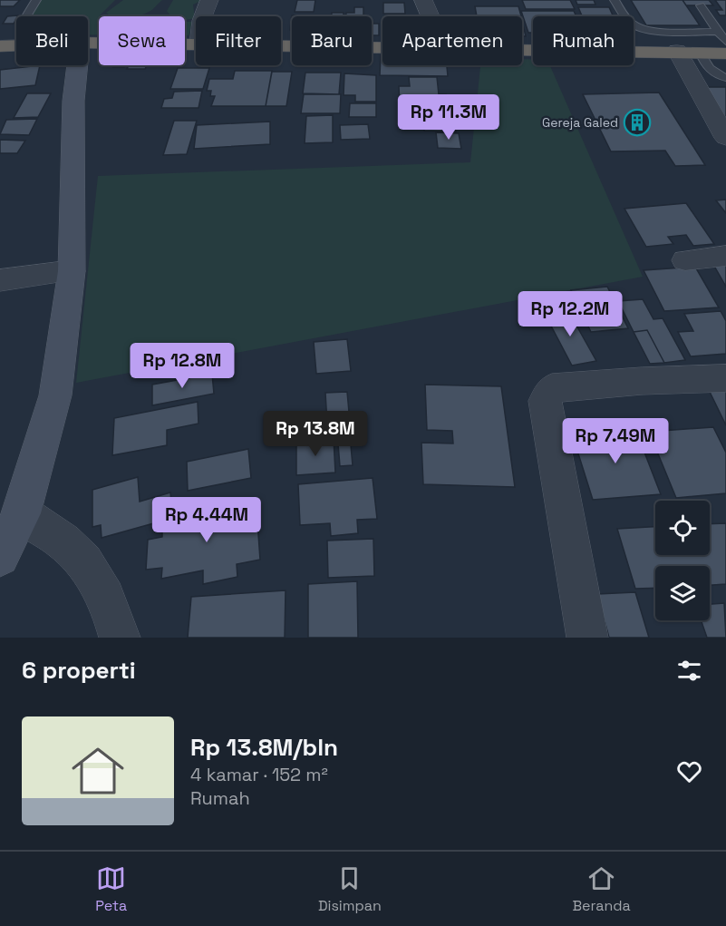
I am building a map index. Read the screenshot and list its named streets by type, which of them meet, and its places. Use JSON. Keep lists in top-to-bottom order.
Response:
{
  "places": {
    "building": ["Gereja Galed"]
  },
  "page": {
    "chip": [
      "Beli",
      "Sewa",
      "Filter",
      "Baru",
      "Apartemen",
      "Rumah"
    ],
    "price": [
      "Rp 11.3M",
      "Rp 12.2M",
      "Rp 12.8M",
      "Rp 13.8M",
      "Rp 7.49M",
      "Rp 4.44M"
    ],
    "heading": "6 properti",
    "list": [
      {
        "name": "Rp 13.8M/bln",
        "note": "4 kamar · 152 m² · Rumah"
      }
    ],
    "tabs": ["Peta", "Disimpan", "Beranda"]
  }
}
